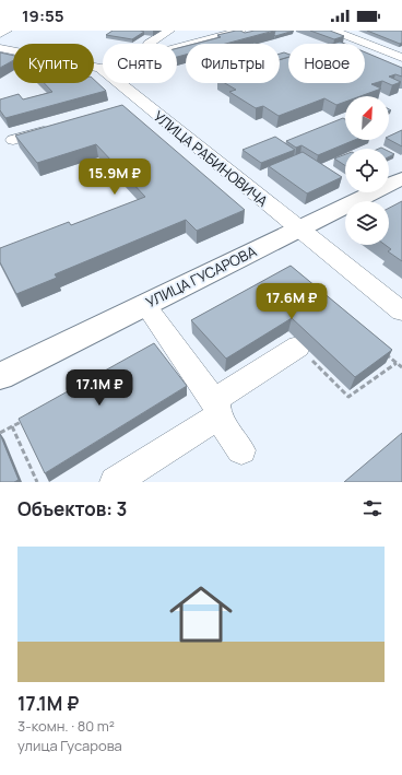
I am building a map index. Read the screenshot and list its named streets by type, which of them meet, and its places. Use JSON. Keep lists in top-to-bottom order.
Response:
{
  "streets": {
    "main road": ["УЛИЦА ГУСАРОВА"],
    "street": ["УЛИЦА РАБИНОВИЧА"]
  },
  "crossings": [
    ["УЛИЦА РАБИНОВИЧА", "УЛИЦА ГУСАРОВА"]
  ],
  "north": "top right",
  "page": {
    "status": "19:55",
    "chip": [
      "Купить",
      "Снять",
      "Фильтры",
      "Новое"
    ],
    "price": ["15.9M ₽", "17.6M ₽", "17.1M ₽"],
    "heading": "Объектов: 3",
    "list": [
      {
        "name": "17.1M ₽",
        "note": "3-комн. · 80 m² · улица Гусарова"
      }
    ]
  }
}
